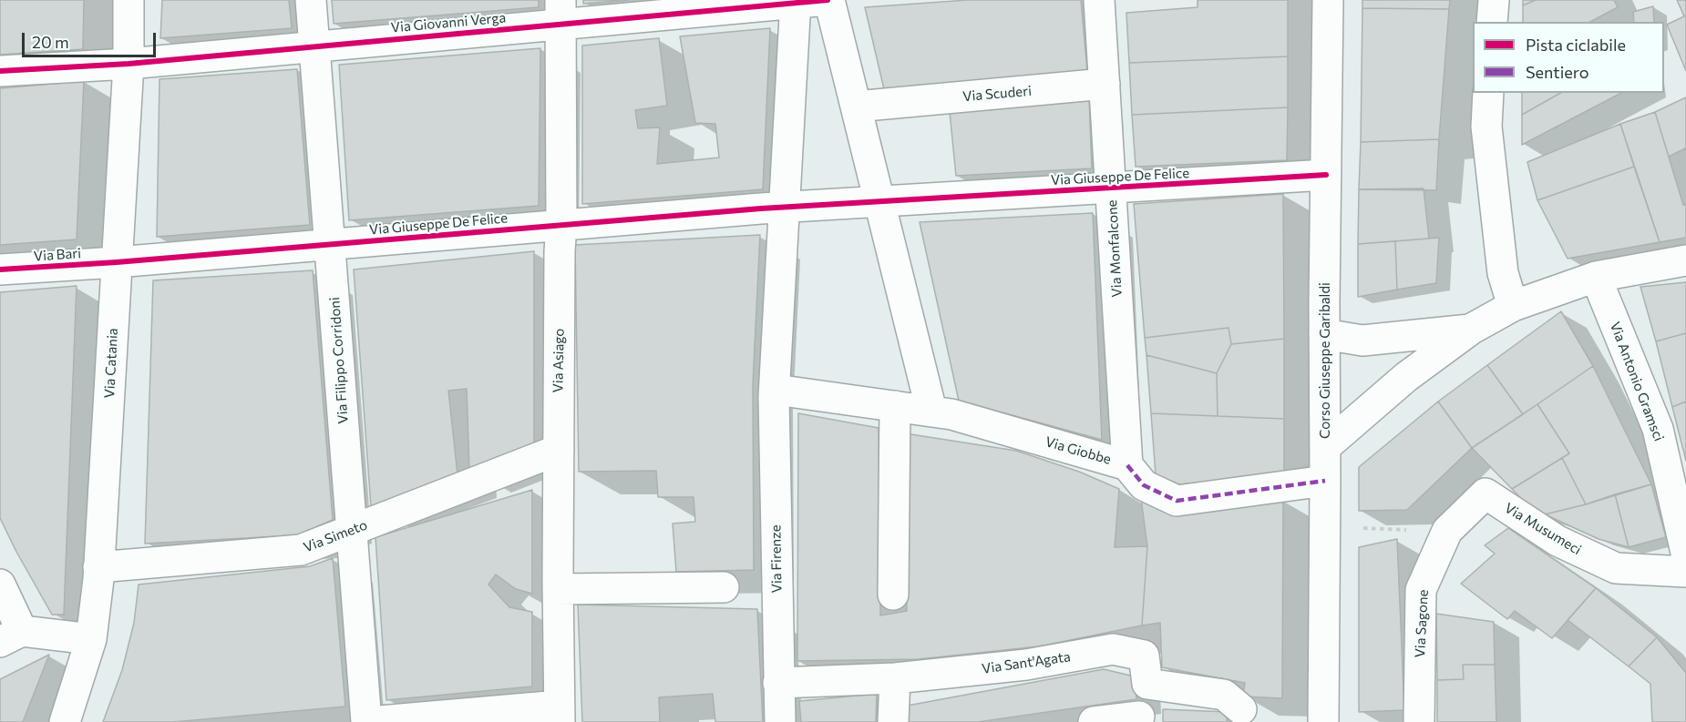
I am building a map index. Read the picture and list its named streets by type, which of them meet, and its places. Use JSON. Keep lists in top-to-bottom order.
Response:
{
  "streets": {
    "street": [
      "Via Giovanni Verga",
      "Via Scuderi",
      "Via Giuseppe De Felice",
      "Via Monfalcone",
      "Via Bari",
      "Via Filippo Corridoni",
      "Via Asiago",
      "Corso Giuseppe Garibaldi",
      "Via Catania",
      "Via Antonio Gramsci",
      "Via Giobbe",
      "Via Musumeci",
      "Via Simeto",
      "Via Firenze",
      "Via Sagone",
      "Via Sant'Agata"
    ]
  },
  "crossings": [
    ["Via Giovanni Verga", "Via Filippo Corridoni"],
    ["Via Giovanni Verga", "Via Asiago"],
    ["Via Giovanni Verga", "Via Catania"],
    ["Via Giovanni Verga", "Via Firenze"],
    ["Via Scuderi", "Via Monfalcone"],
    ["Via Giuseppe De Felice", "Via Monfalcone"],
    ["Via Giuseppe De Felice", "Via Bari"],
    ["Via Giuseppe De Felice", "Via Filippo Corridoni"],
    ["Via Giuseppe De Felice", "Via Asiago"],
    ["Via Giuseppe De Felice", "Corso Giuseppe Garibaldi"],
    ["Via Giuseppe De Felice", "Via Catania"],
    ["Via Giuseppe De Felice", "Via Firenze"],
    ["Via Monfalcone", "Via Giobbe"],
    ["Via Bari", "Via Catania"],
    ["Via Filippo Corridoni", "Via Simeto"],
    ["Via Asiago", "Via Simeto"],
    ["Corso Giuseppe Garibaldi", "Via Giobbe"],
    ["Via Catania", "Via Simeto"],
    ["Via Giobbe", "Via Firenze"],
    ["Via Musumeci", "Via Sagone"],
    ["Via Firenze", "Via Sant'Agata"]
  ],
  "legend": ["Pista ciclabile", "Sentiero"],
  "scale_bar": "20 m"
}
